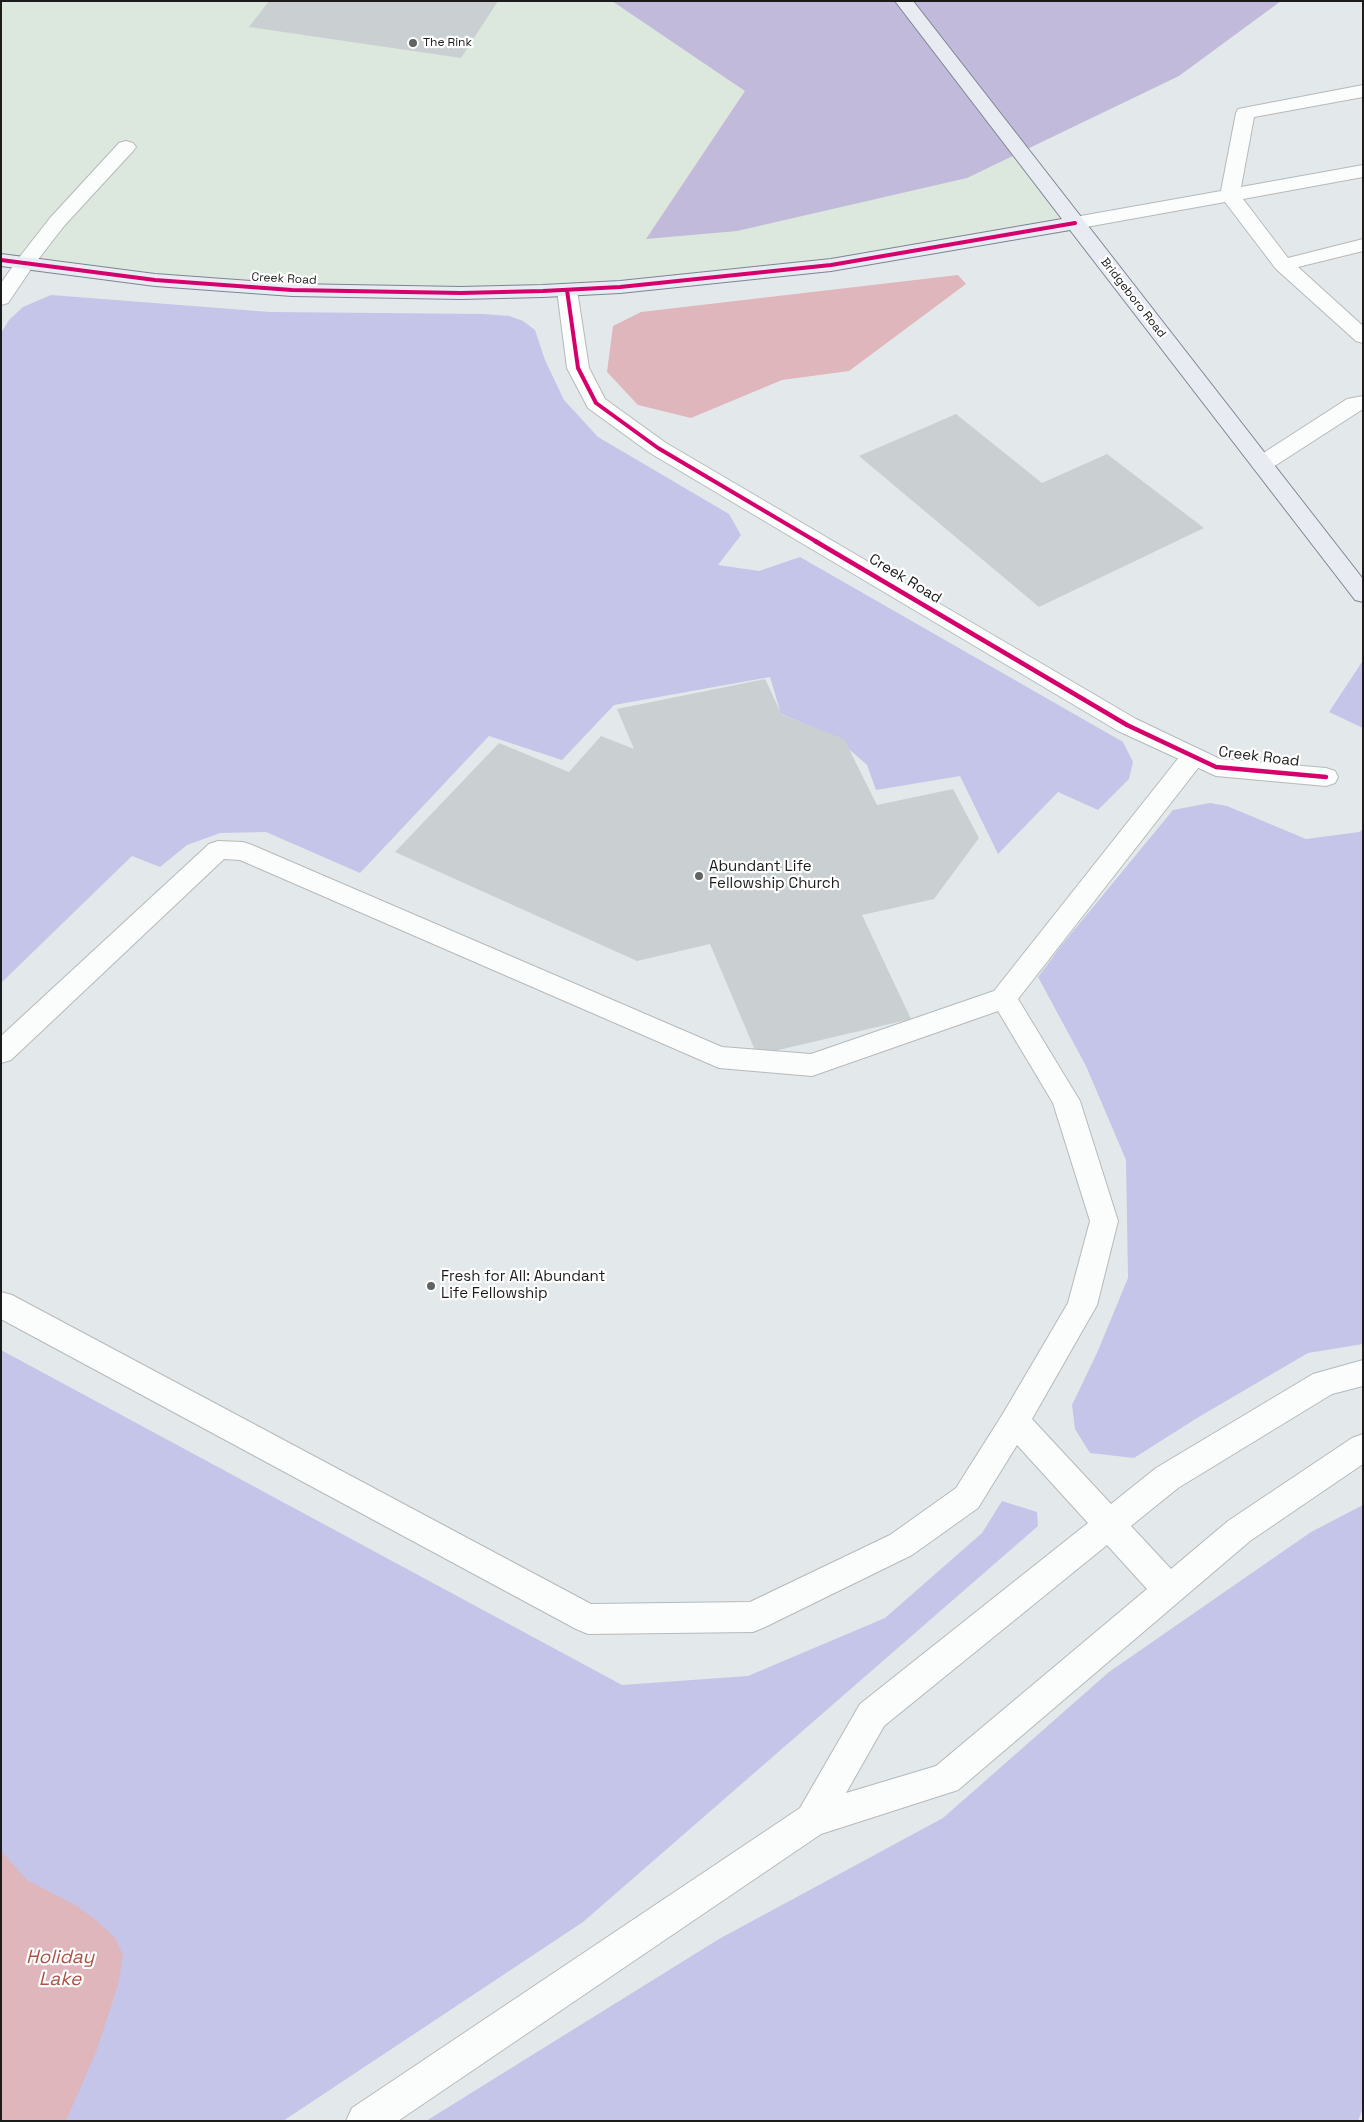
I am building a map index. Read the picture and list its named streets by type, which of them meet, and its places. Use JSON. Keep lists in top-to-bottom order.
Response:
{
  "streets": {
    "street": ["Creek Road", "Bridgeboro Road"]
  },
  "crossings": [
    ["Creek Road", "Bridgeboro Road"]
  ],
  "water": ["Holiday Lake"],
  "places": ["The Rink", "Abundant Life Fellowship Church", "Fresh for All: Abundant Life Fellowship"]
}
